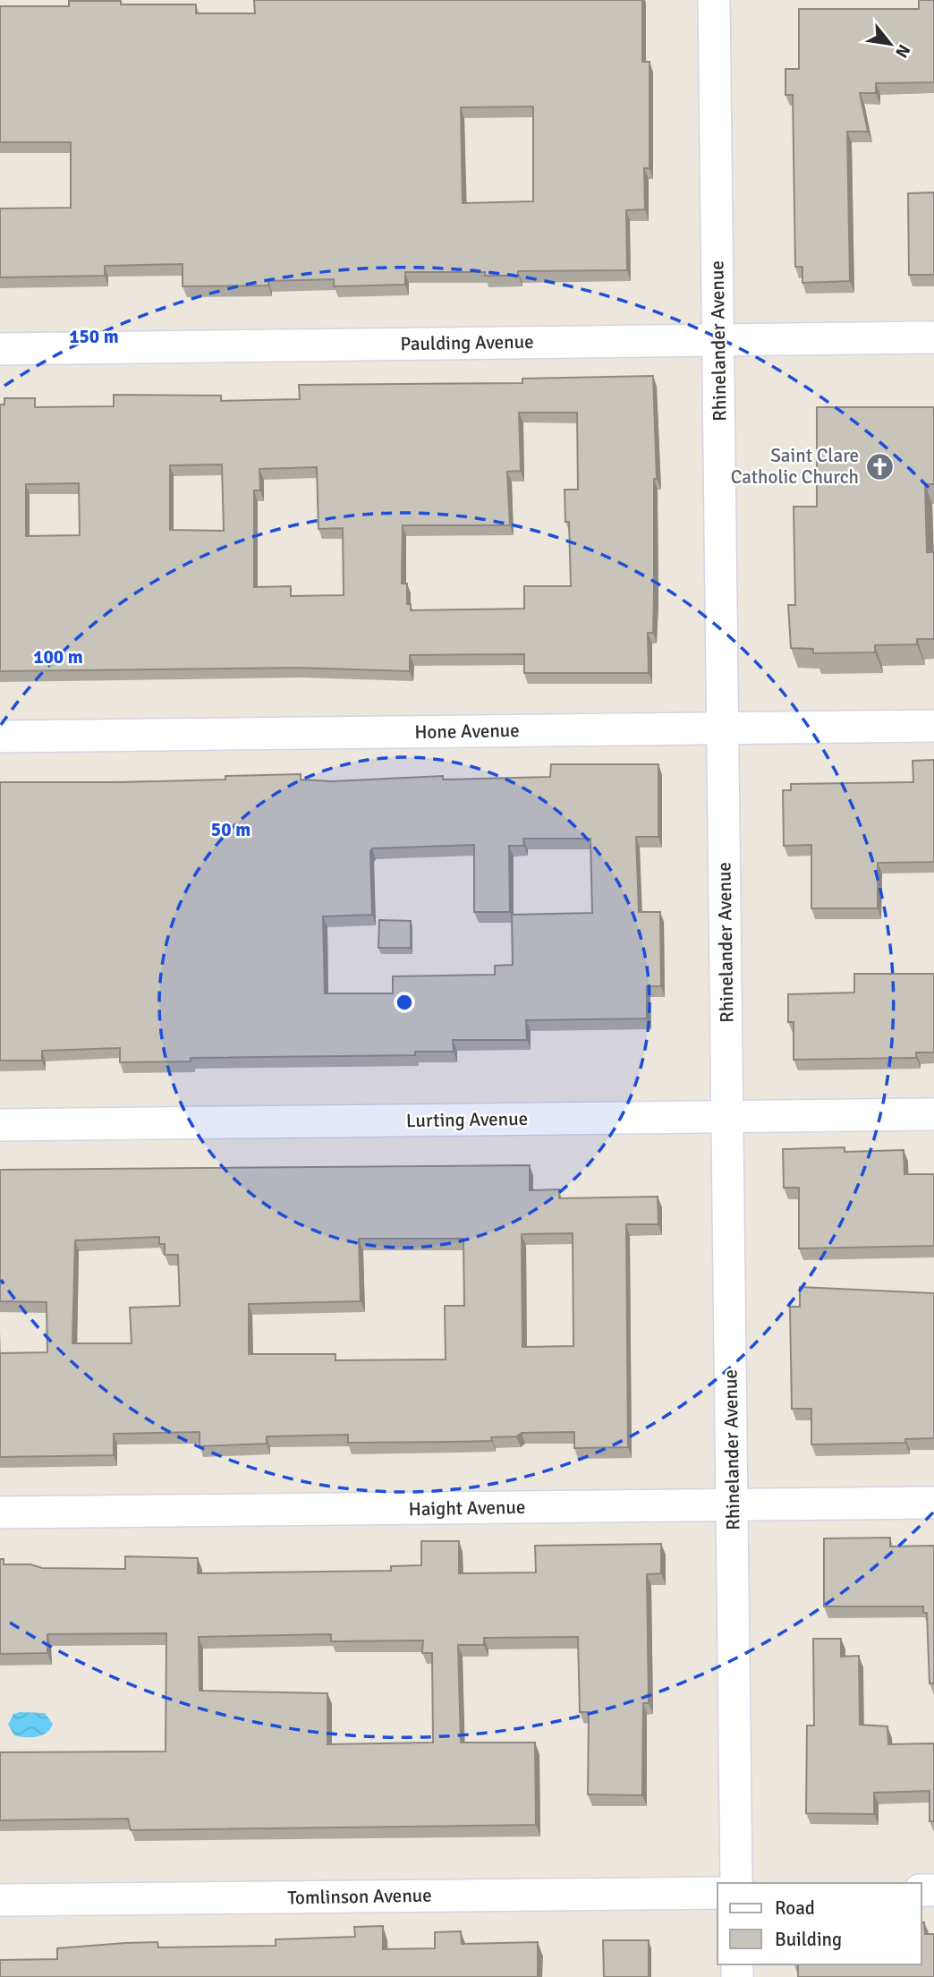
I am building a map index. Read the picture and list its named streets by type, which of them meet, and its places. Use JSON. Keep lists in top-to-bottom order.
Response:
{
  "streets": {
    "street": [
      "Rhinelander Avenue",
      "Paulding Avenue",
      "Hone Avenue",
      "Lurting Avenue",
      "Haight Avenue",
      "Tomlinson Avenue"
    ]
  },
  "crossings": [
    ["Rhinelander Avenue", "Paulding Avenue"],
    ["Rhinelander Avenue", "Hone Avenue"],
    ["Rhinelander Avenue", "Lurting Avenue"],
    ["Rhinelander Avenue", "Haight Avenue"]
  ],
  "places": {
    "church": ["Saint Clare Catholic Church"]
  },
  "legend": ["Road", "Building"],
  "north": "bottom right",
  "rings": ["150 m", "100 m", "50 m"]
}
